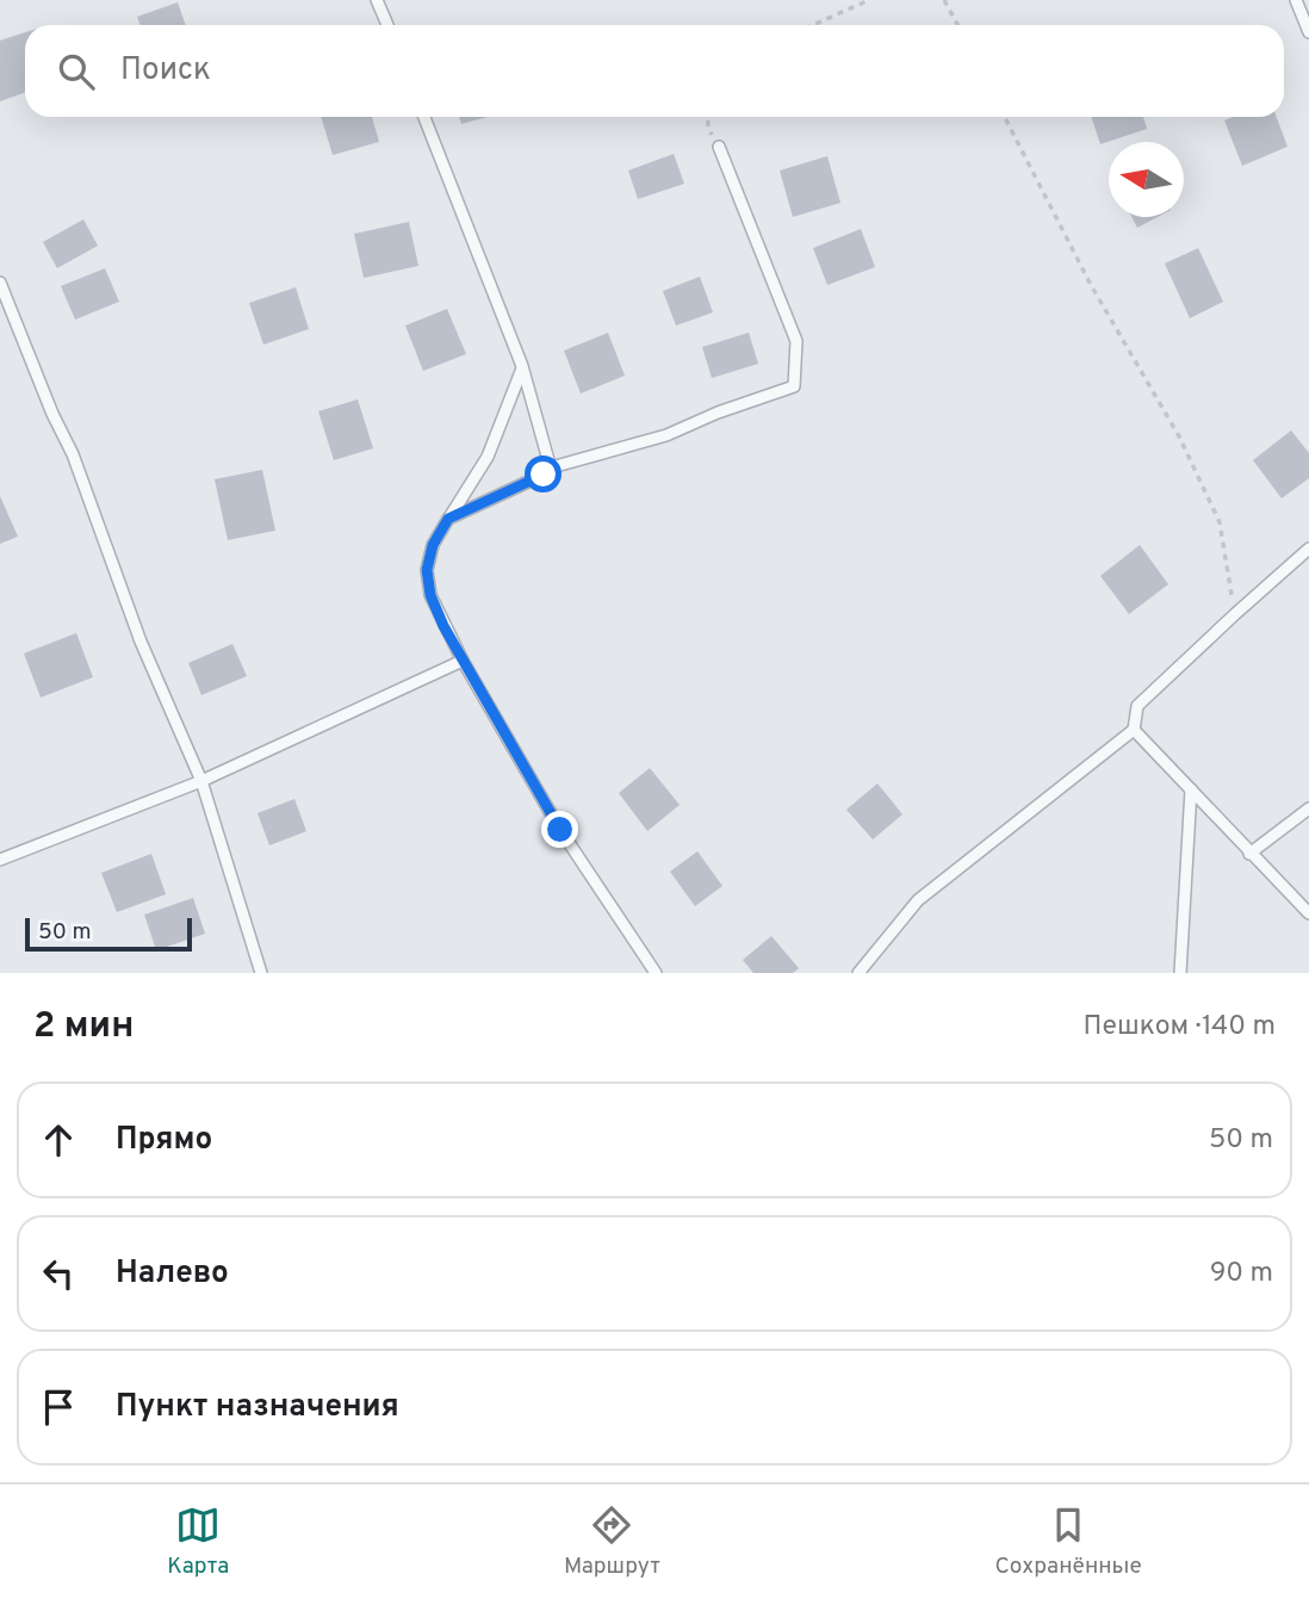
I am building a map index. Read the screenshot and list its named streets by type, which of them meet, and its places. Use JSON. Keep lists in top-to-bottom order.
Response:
{
  "scale_bar": "50 m",
  "north": "left",
  "page": {
    "search": "Поиск",
    "scale": "50 m",
    "heading": ["2 мин", "Пешком · 140 m"],
    "list": [
      ["Прямо", "50 m"],
      ["Налево", "90 m"],
      "Пункт назначения"
    ],
    "nav": ["Карта", "Маршрут", "Сохранённые"]
  }
}
